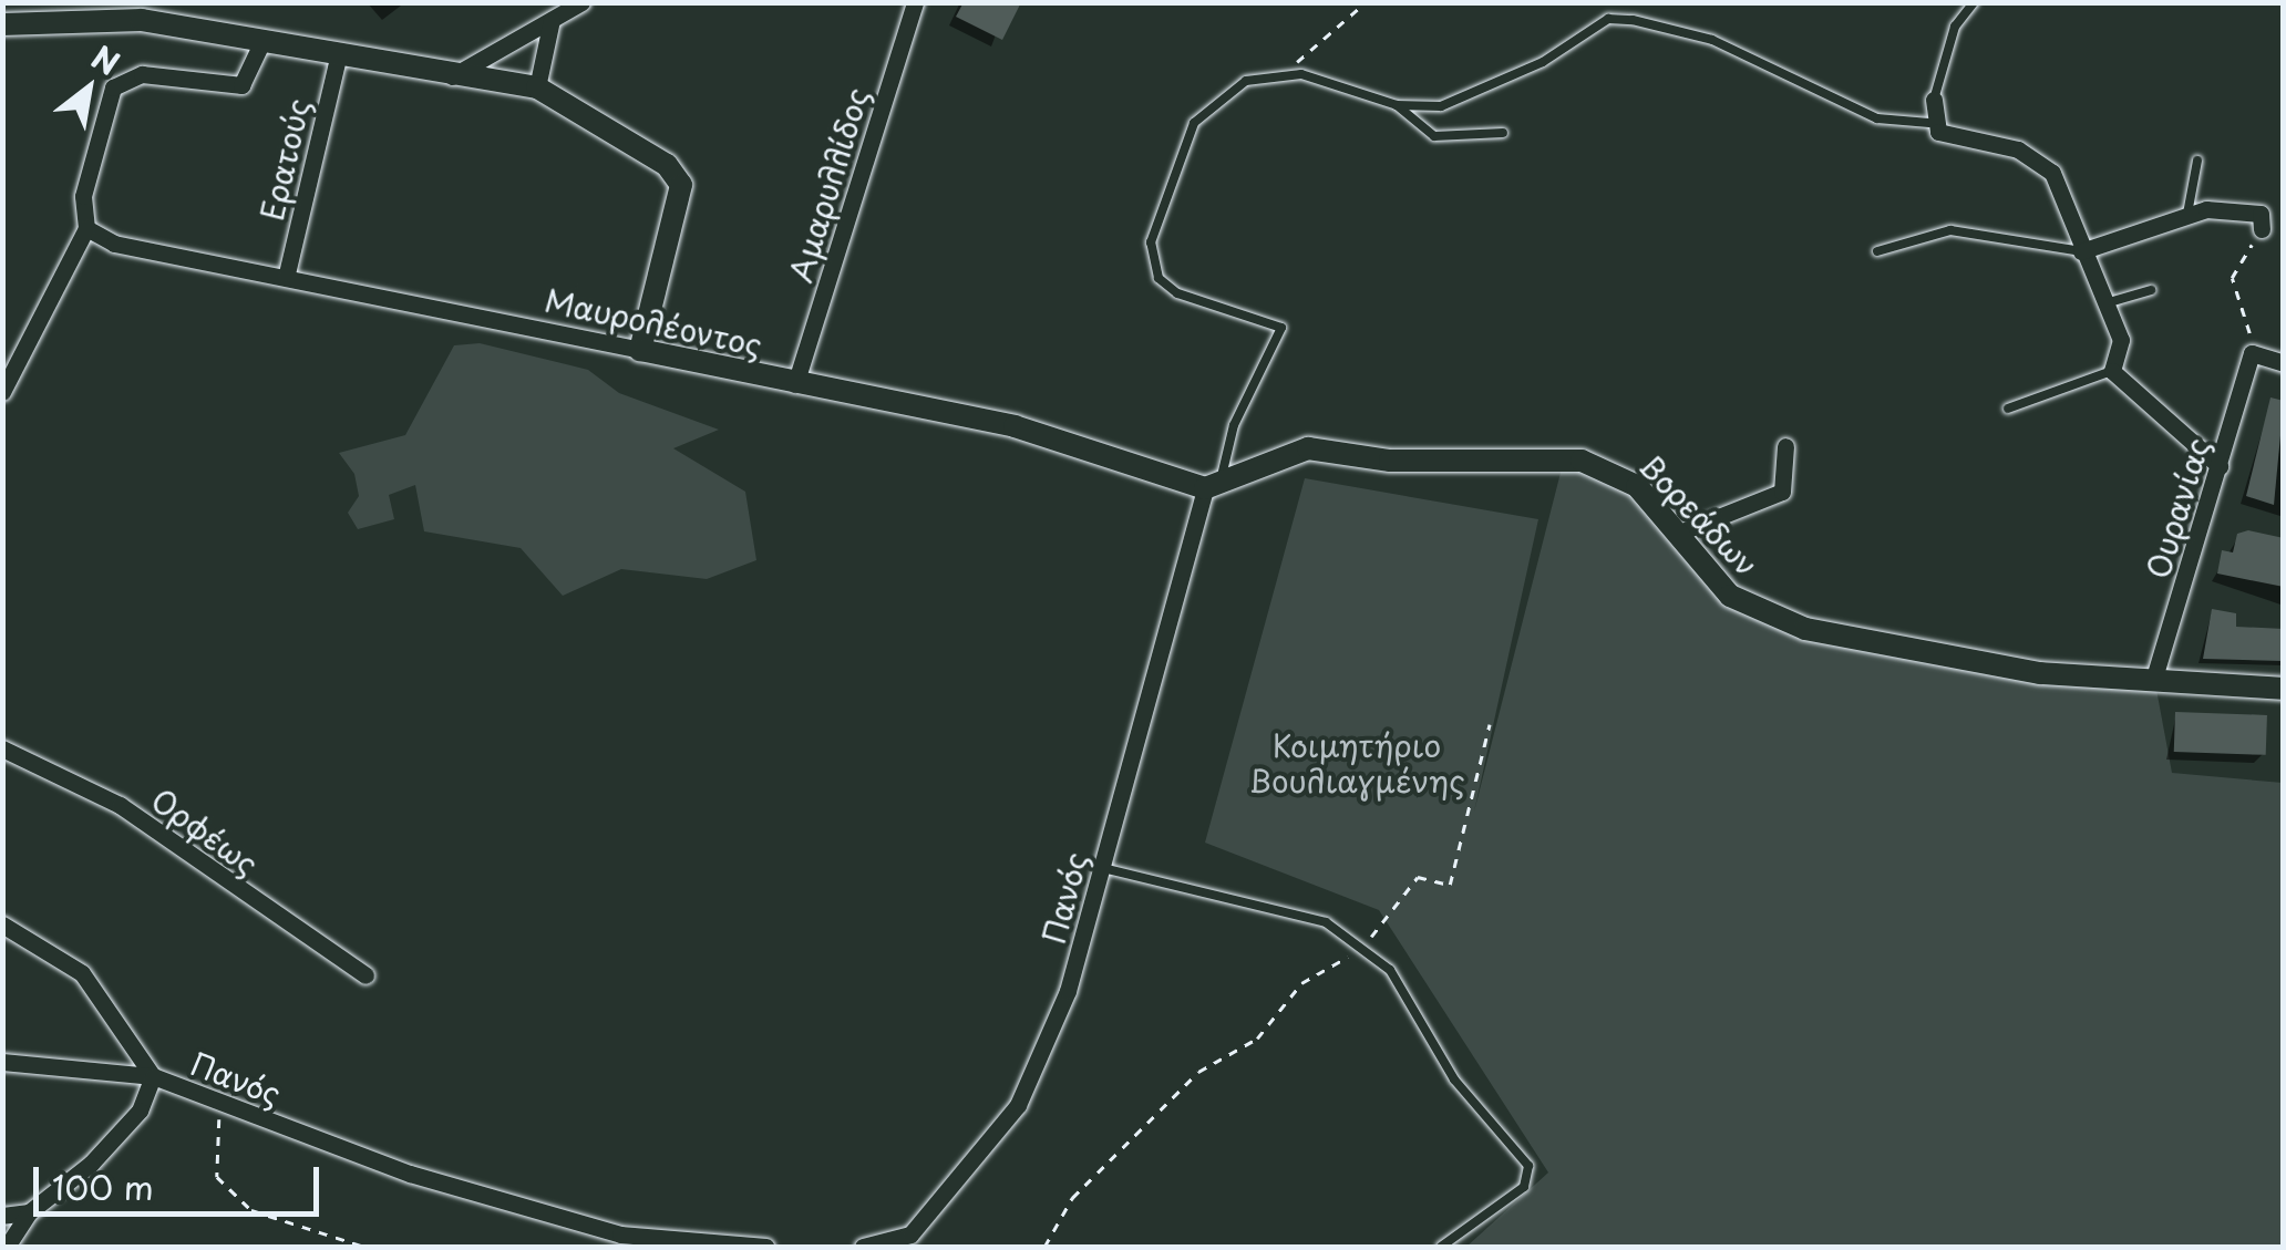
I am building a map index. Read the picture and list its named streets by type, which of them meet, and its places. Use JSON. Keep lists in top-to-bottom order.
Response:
{
  "streets": {
    "street": [
      "Ερατούς",
      "Αμαρυλλίδος",
      "Μαυρολέοντος",
      "Ουρανίας",
      "Βορεάδων",
      "Ορφέως",
      "Πανός"
    ]
  },
  "crossings": [
    ["Ερατούς", "Μαυρολέοντος"],
    ["Αμαρυλλίδος", "Μαυρολέοντος"],
    ["Μαυρολέοντος", "Βορεάδων"],
    ["Μαυρολέοντος", "Πανός"],
    ["Ουρανίας", "Βορεάδων"],
    ["Βορεάδων", "Πανός"]
  ],
  "parks": ["Κοιμητήριο Βουλιαγμένης"],
  "scale_bar": "100 m",
  "north": "top right"
}
